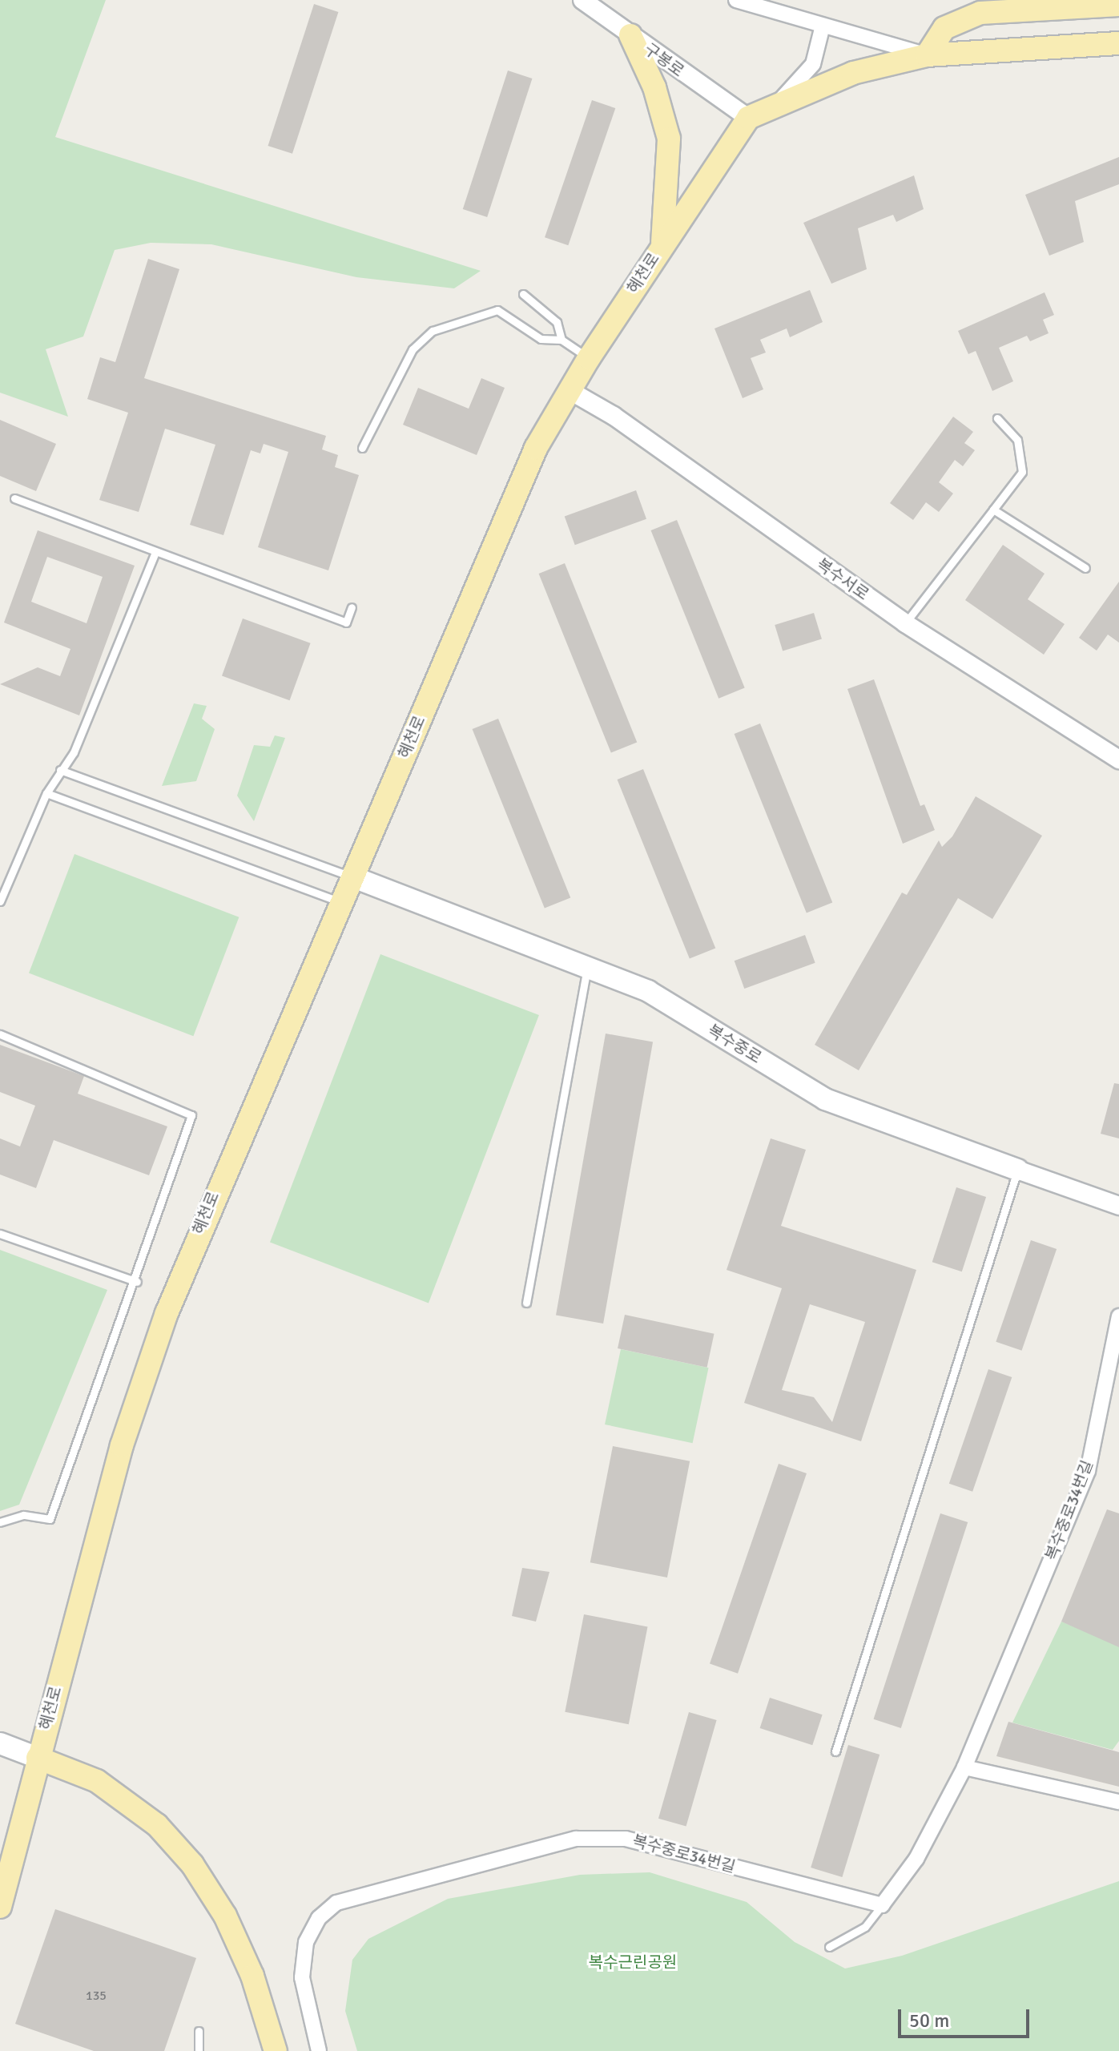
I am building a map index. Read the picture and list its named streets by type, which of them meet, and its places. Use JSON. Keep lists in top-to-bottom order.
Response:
{
  "streets": {
    "main road": ["혜천로", "복수중로"],
    "street": ["구봉로", "복수서로", "복수중로34번길"]
  },
  "crossings": [
    ["구봉로", "혜천로"],
    ["혜천로", "복수서로"],
    ["혜천로", "복수중로"]
  ],
  "parks": ["복수근린공원"],
  "house_numbers": ["135"],
  "scale_bar": "50 m"
}
